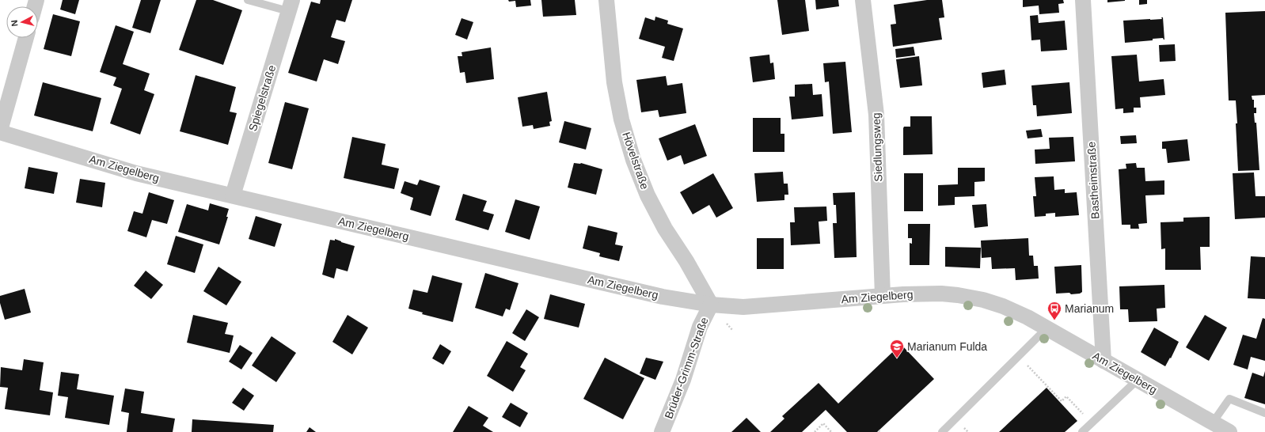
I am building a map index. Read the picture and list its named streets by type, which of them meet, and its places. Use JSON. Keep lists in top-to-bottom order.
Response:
{
  "streets": {
    "street": [
      "Spiegelstraße",
      "Siedlungsweg",
      "Hövelstraße",
      "Am Ziegelberg",
      "Bastheimstraße",
      "Brüder-Grimm-Straße"
    ]
  },
  "crossings": [
    ["Spiegelstraße", "Am Ziegelberg"],
    ["Siedlungsweg", "Am Ziegelberg"],
    ["Hövelstraße", "Am Ziegelberg"],
    ["Hövelstraße", "Brüder-Grimm-Straße"],
    ["Am Ziegelberg", "Bastheimstraße"],
    ["Am Ziegelberg", "Brüder-Grimm-Straße"]
  ],
  "places": {
    "bus stop": ["Marianum"],
    "school or university": ["Marianum Fulda"]
  },
  "north": "left"
}
